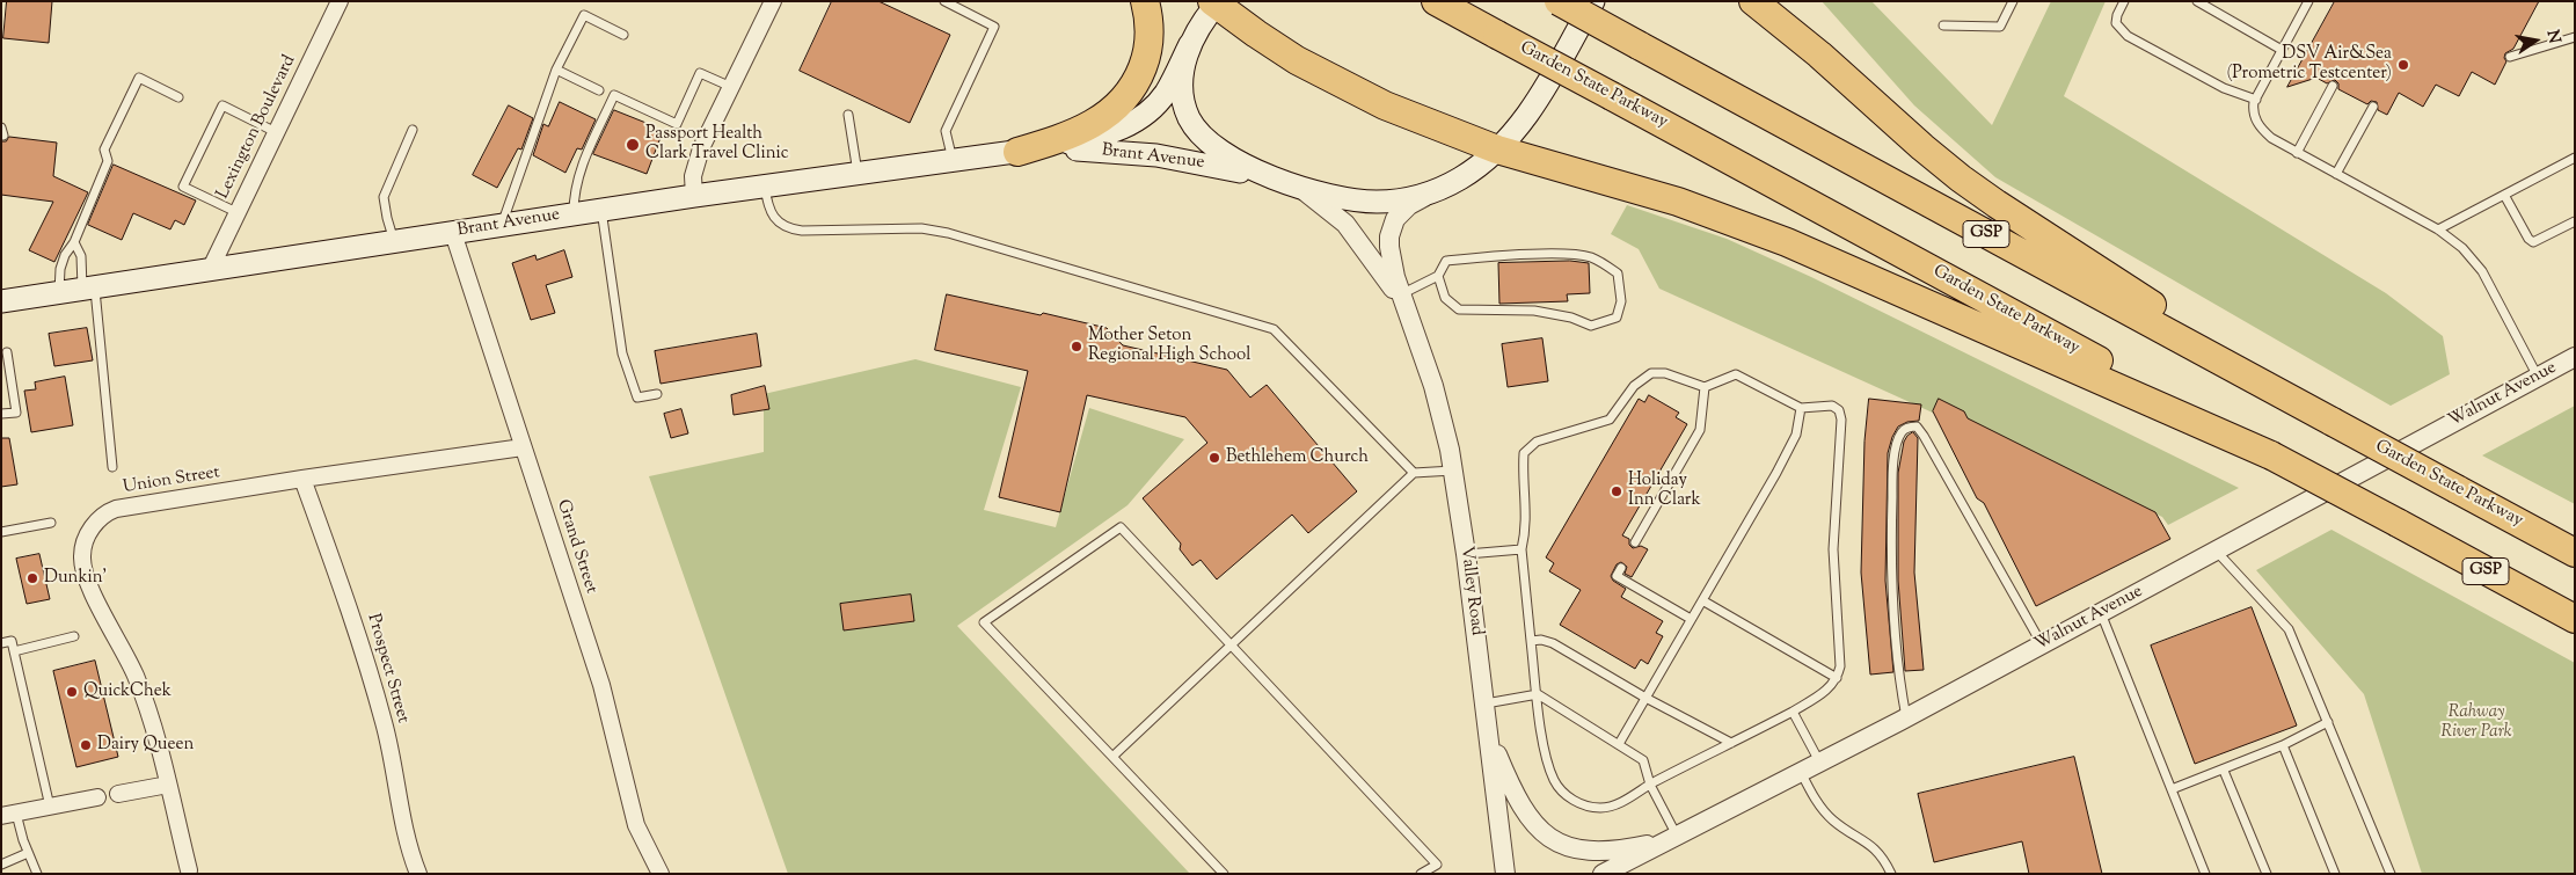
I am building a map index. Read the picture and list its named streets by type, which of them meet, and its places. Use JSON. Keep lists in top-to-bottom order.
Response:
{
  "streets": {
    "highway": ["Garden State Parkway", "GSP"],
    "main road": ["Brant Avenue"],
    "street": [
      "Lexington Boulevard",
      "Walnut Avenue",
      "Union Street",
      "Grand Street",
      "Valley Road",
      "Prospect Street"
    ]
  },
  "crossings": [
    ["Lexington Boulevard", "Brant Avenue"],
    ["Brant Avenue", "Grand Street"],
    ["Brant Avenue", "Valley Road"],
    ["Union Street", "Grand Street"],
    ["Union Street", "Prospect Street"]
  ],
  "parks": ["Rahway River Park"],
  "places": [
    "DSV Air&Sea (Prometric Testcenter)",
    "Passport Health Clark Travel Clinic",
    "Mother Seton Regional High School",
    "Bethlehem Church",
    "Holiday Inn Clark",
    "Dunkin'",
    "QuickChek",
    "Dairy Queen"
  ],
  "north": "right"
}
